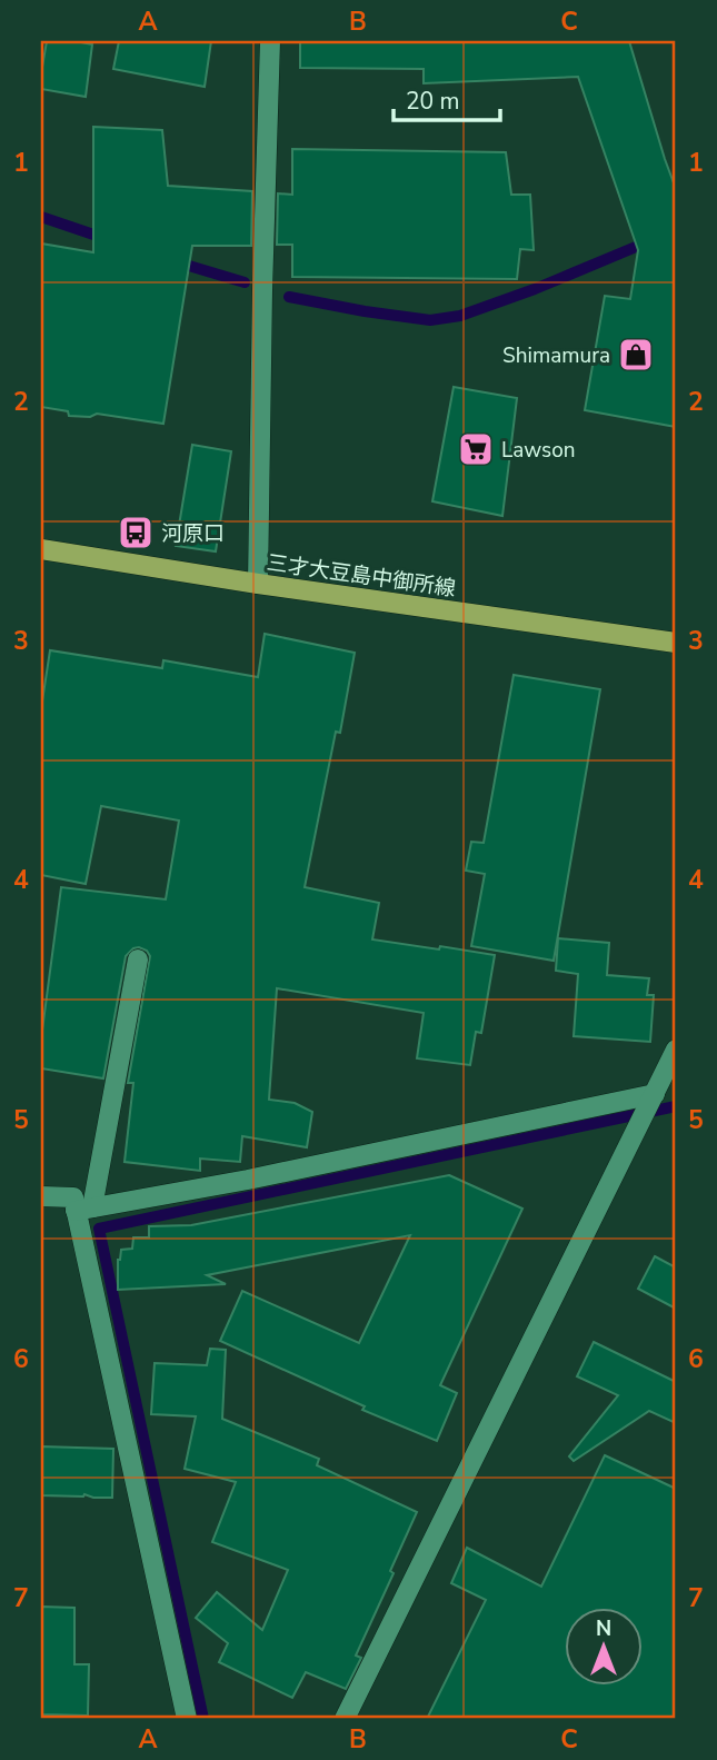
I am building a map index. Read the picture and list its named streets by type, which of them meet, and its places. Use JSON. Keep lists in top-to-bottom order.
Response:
{
  "streets": {
    "main road": ["三才大豆島中御所線"]
  },
  "places": {
    "shop": ["Shimamura"],
    "supermarket": ["Lawson"],
    "bus stop": ["河原口"]
  },
  "scale_bar": "20 m",
  "north": "top",
  "grid": {
    "columns": ["A", "B", "C"],
    "rows": [
      "1",
      "2",
      "3",
      "4",
      "5",
      "6",
      "7"
    ]
  }
}
